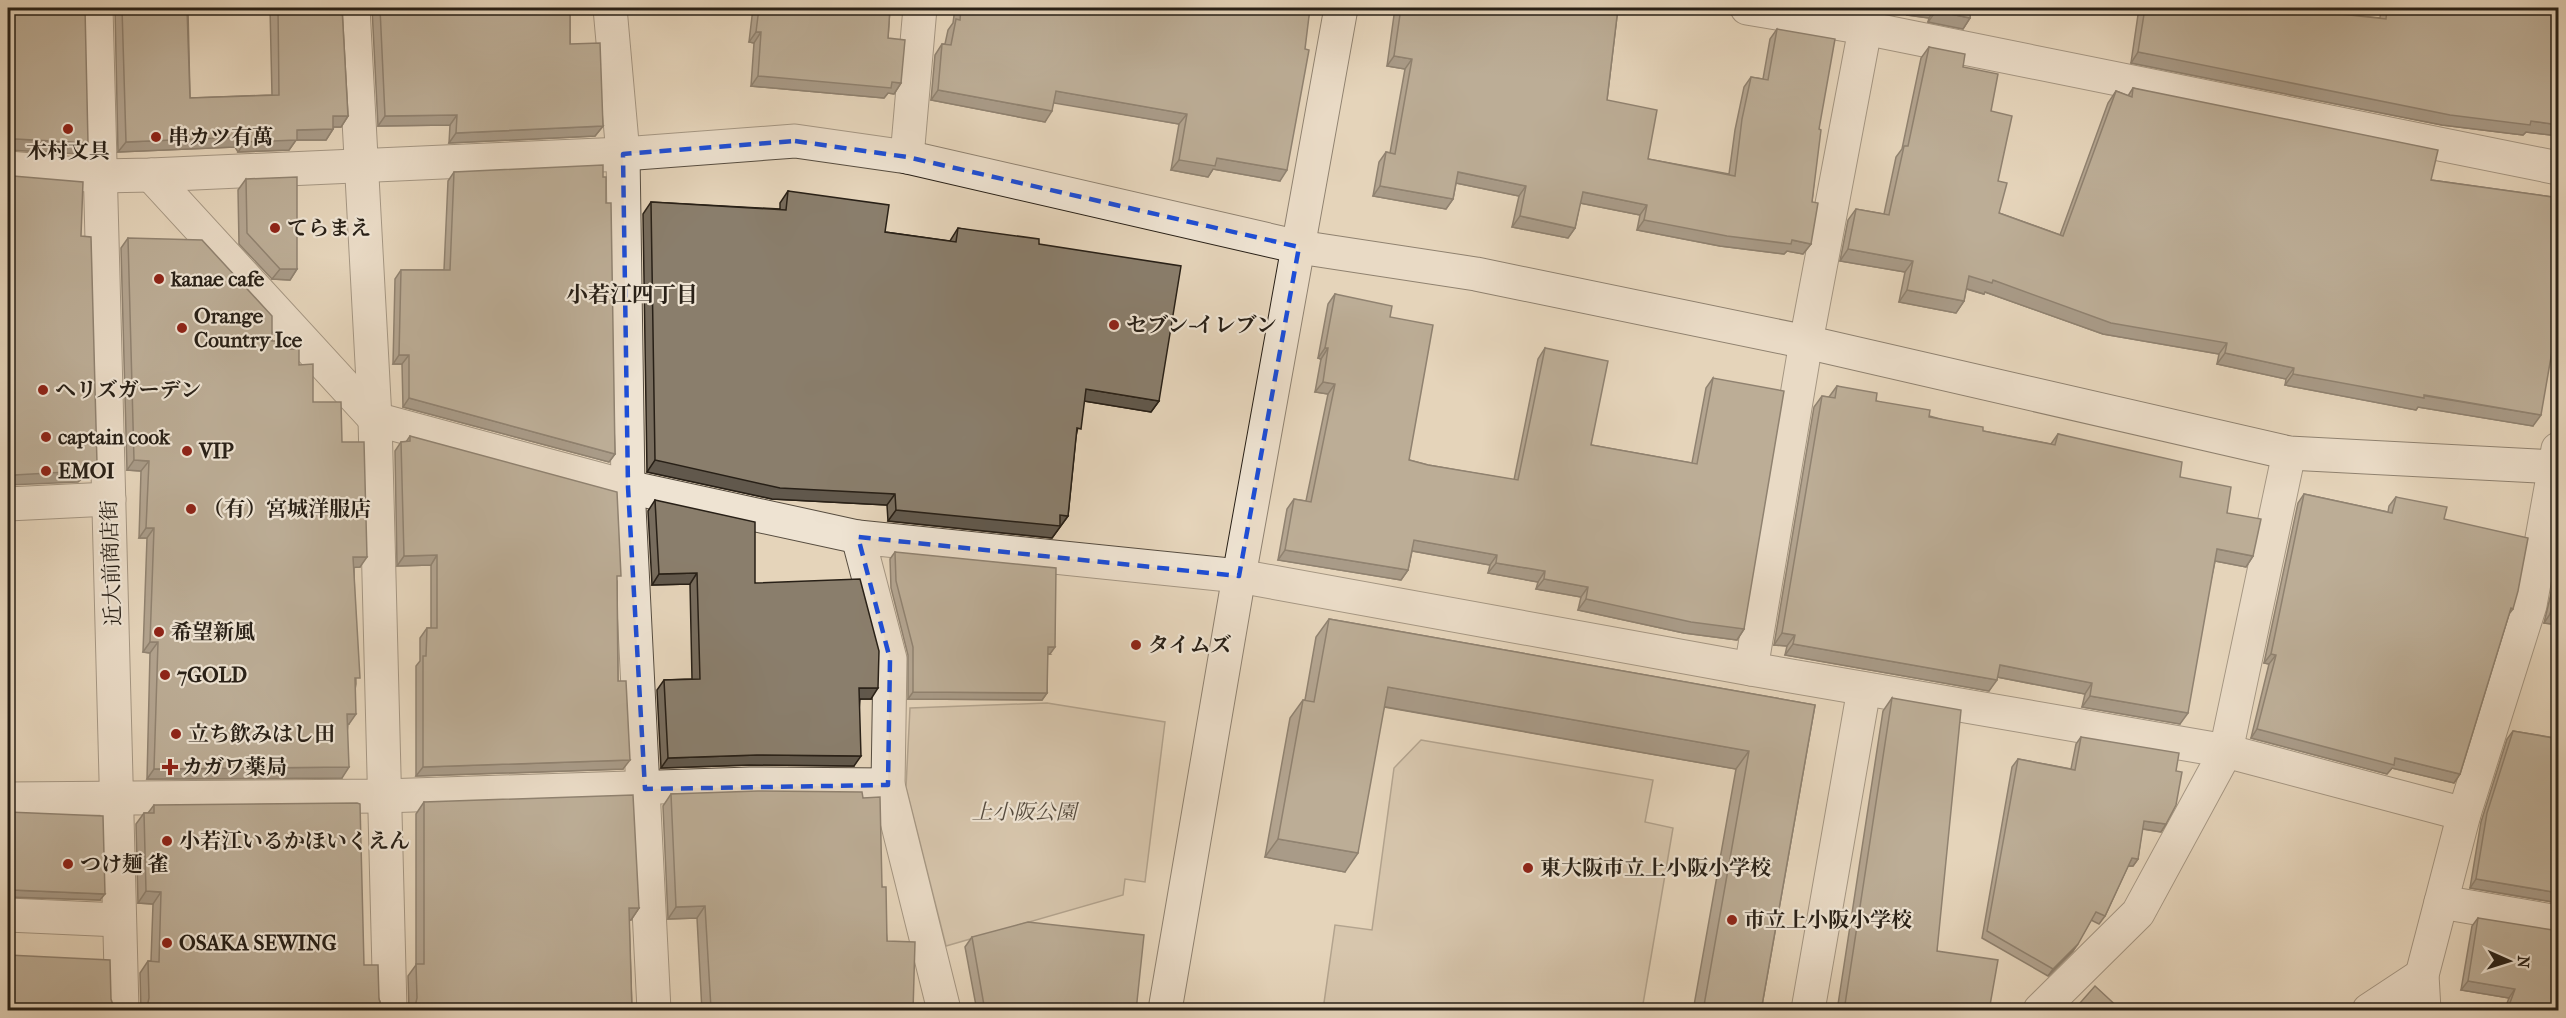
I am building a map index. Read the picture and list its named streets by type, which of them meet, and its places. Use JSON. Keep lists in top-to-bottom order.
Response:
{
  "streets": {
    "street": ["近大前商店街"]
  },
  "districts": ["小若江四丁目"],
  "parks": ["上小阪公園"],
  "places": {
    "other": [
      "木村文具",
      "串カツ有萬",
      "てらまえ",
      "kanae cafe",
      "セブン-イレブン",
      "Orange Country Ice",
      "ヘリズガーデン",
      "captain cook",
      "VIP",
      "EMOI",
      "（有）宮城洋服店",
      "希望新風",
      "タイムズ",
      "7GOLD",
      "立ち飲みはし田",
      "小若江いるかほいくえん",
      "つけ麺 雀",
      "東大阪市立上小阪小学校",
      "市立上小阪小学校",
      "OSAKA SEWING"
    ],
    "health": ["カガワ薬局"]
  },
  "north": "right"
}
